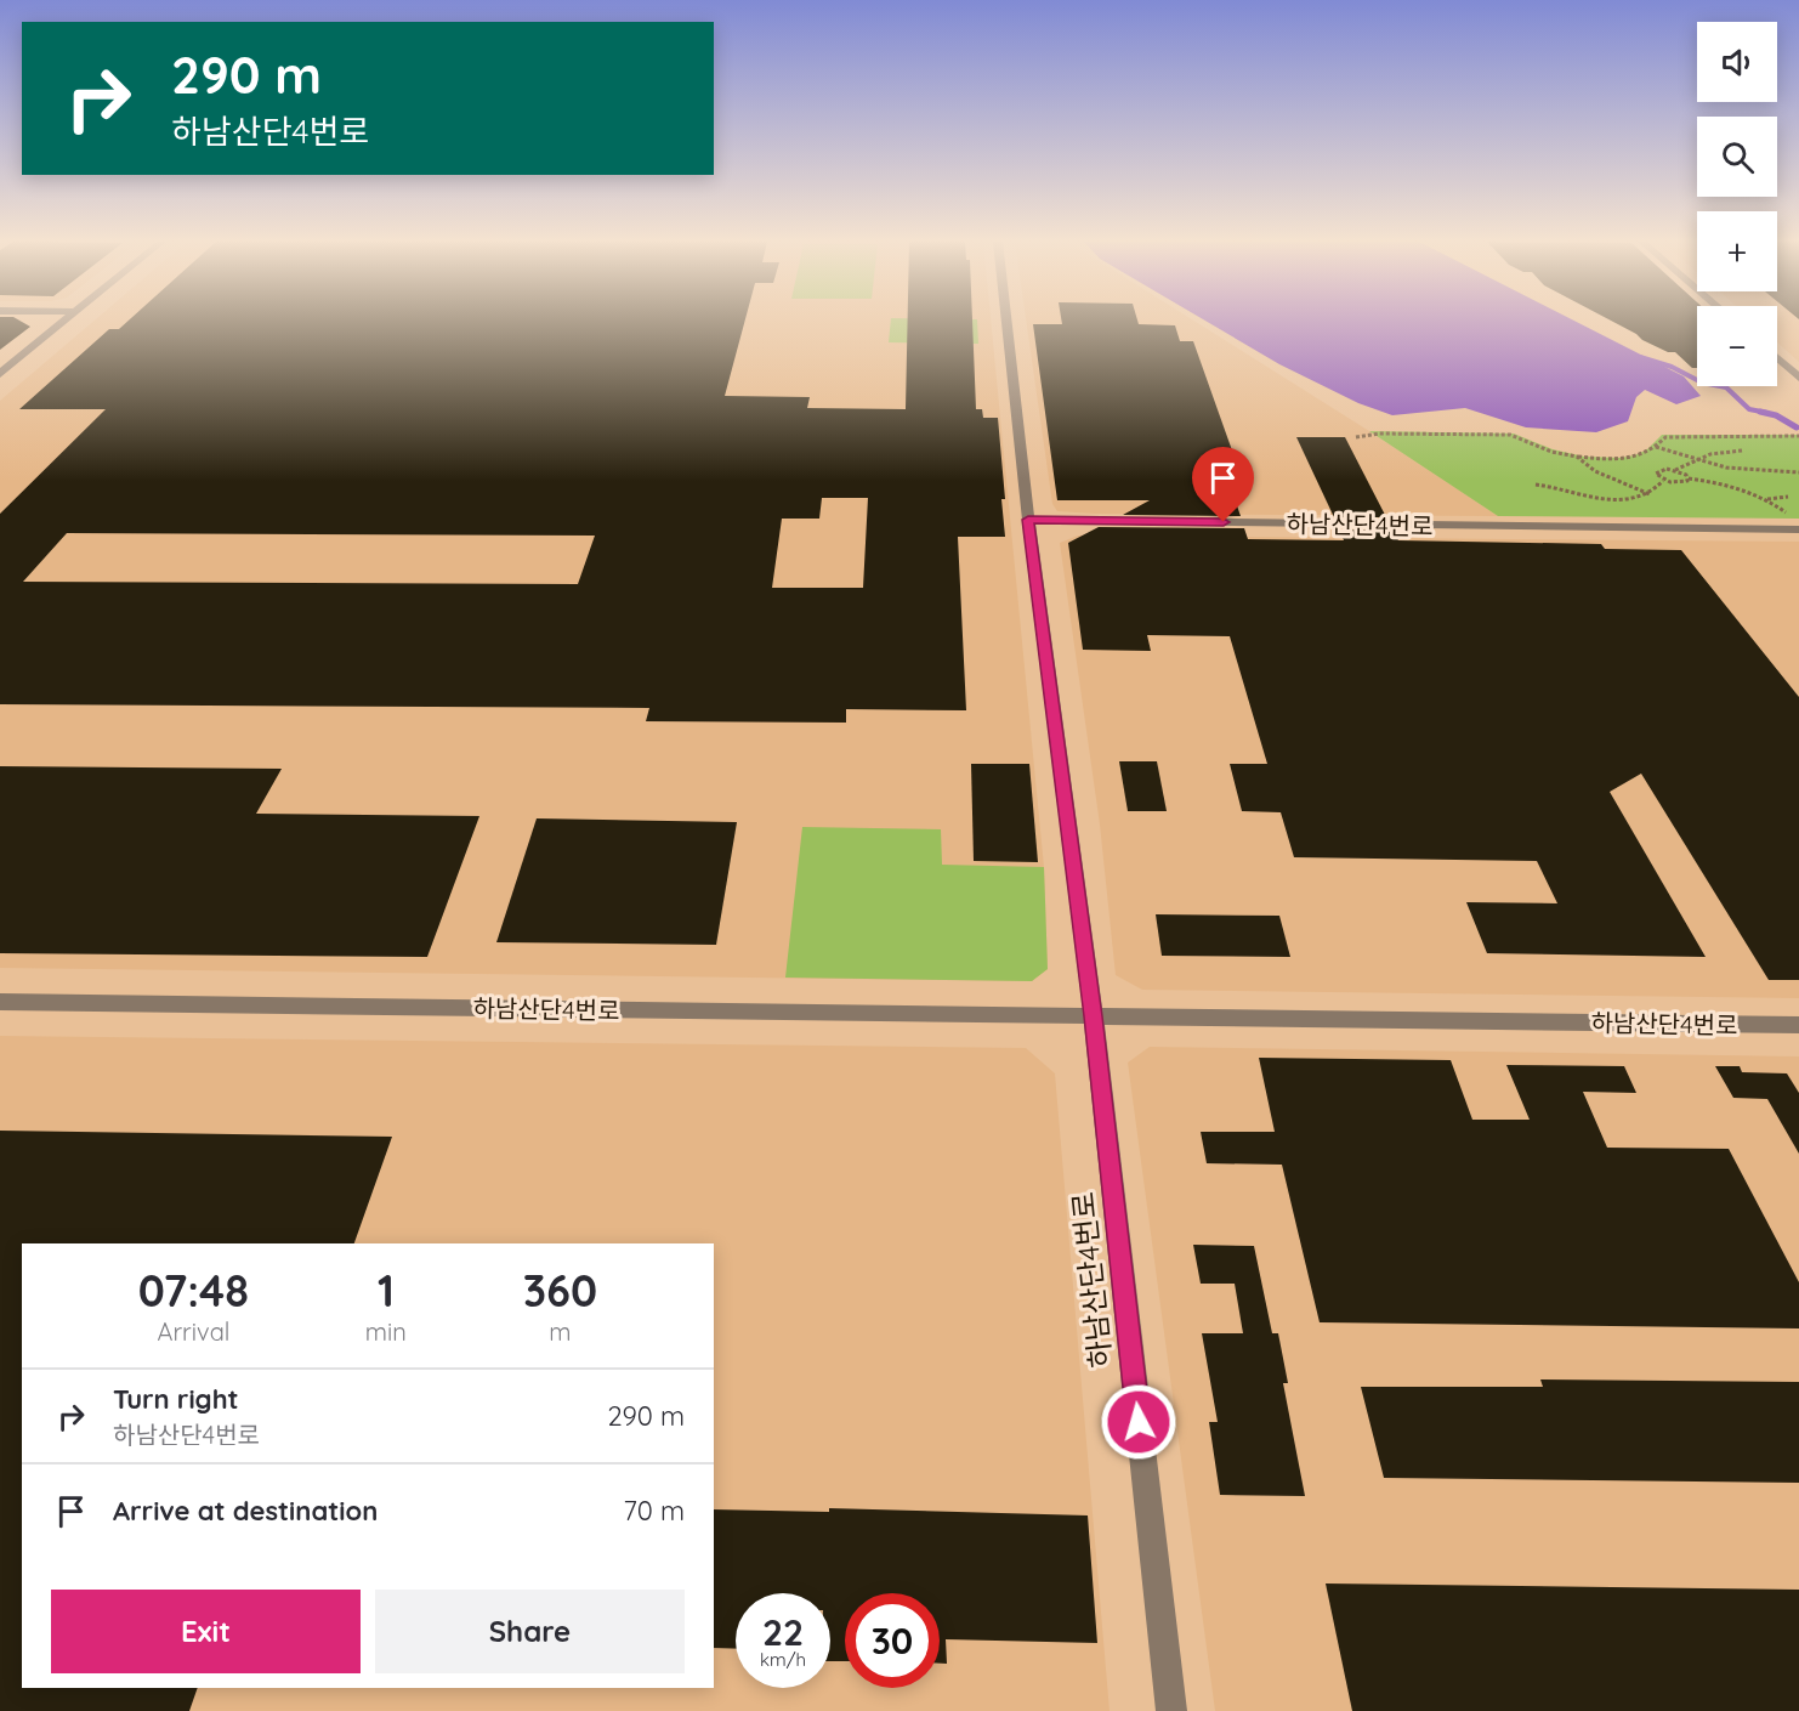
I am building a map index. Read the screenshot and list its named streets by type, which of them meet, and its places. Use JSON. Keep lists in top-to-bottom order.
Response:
{
  "streets": {
    "street": ["하남산단4번로"]
  },
  "page": {
    "map_buttons": ["+", "−"],
    "turn": ["290 m", "하남산단4번로"],
    "eta": [
      "07:48",
      "Arrival",
      "1",
      "min",
      "360",
      "m"
    ],
    "list": [
      {
        "name": "Turn right",
        "note": "하남산단4번로",
        "value": "290 m"
      },
      {
        "name": "Arrive at destination",
        "value": "70 m"
      }
    ],
    "buttons": ["Exit", "Share"],
    "speed": "22 km/h",
    "limit": "30"
  }
}
